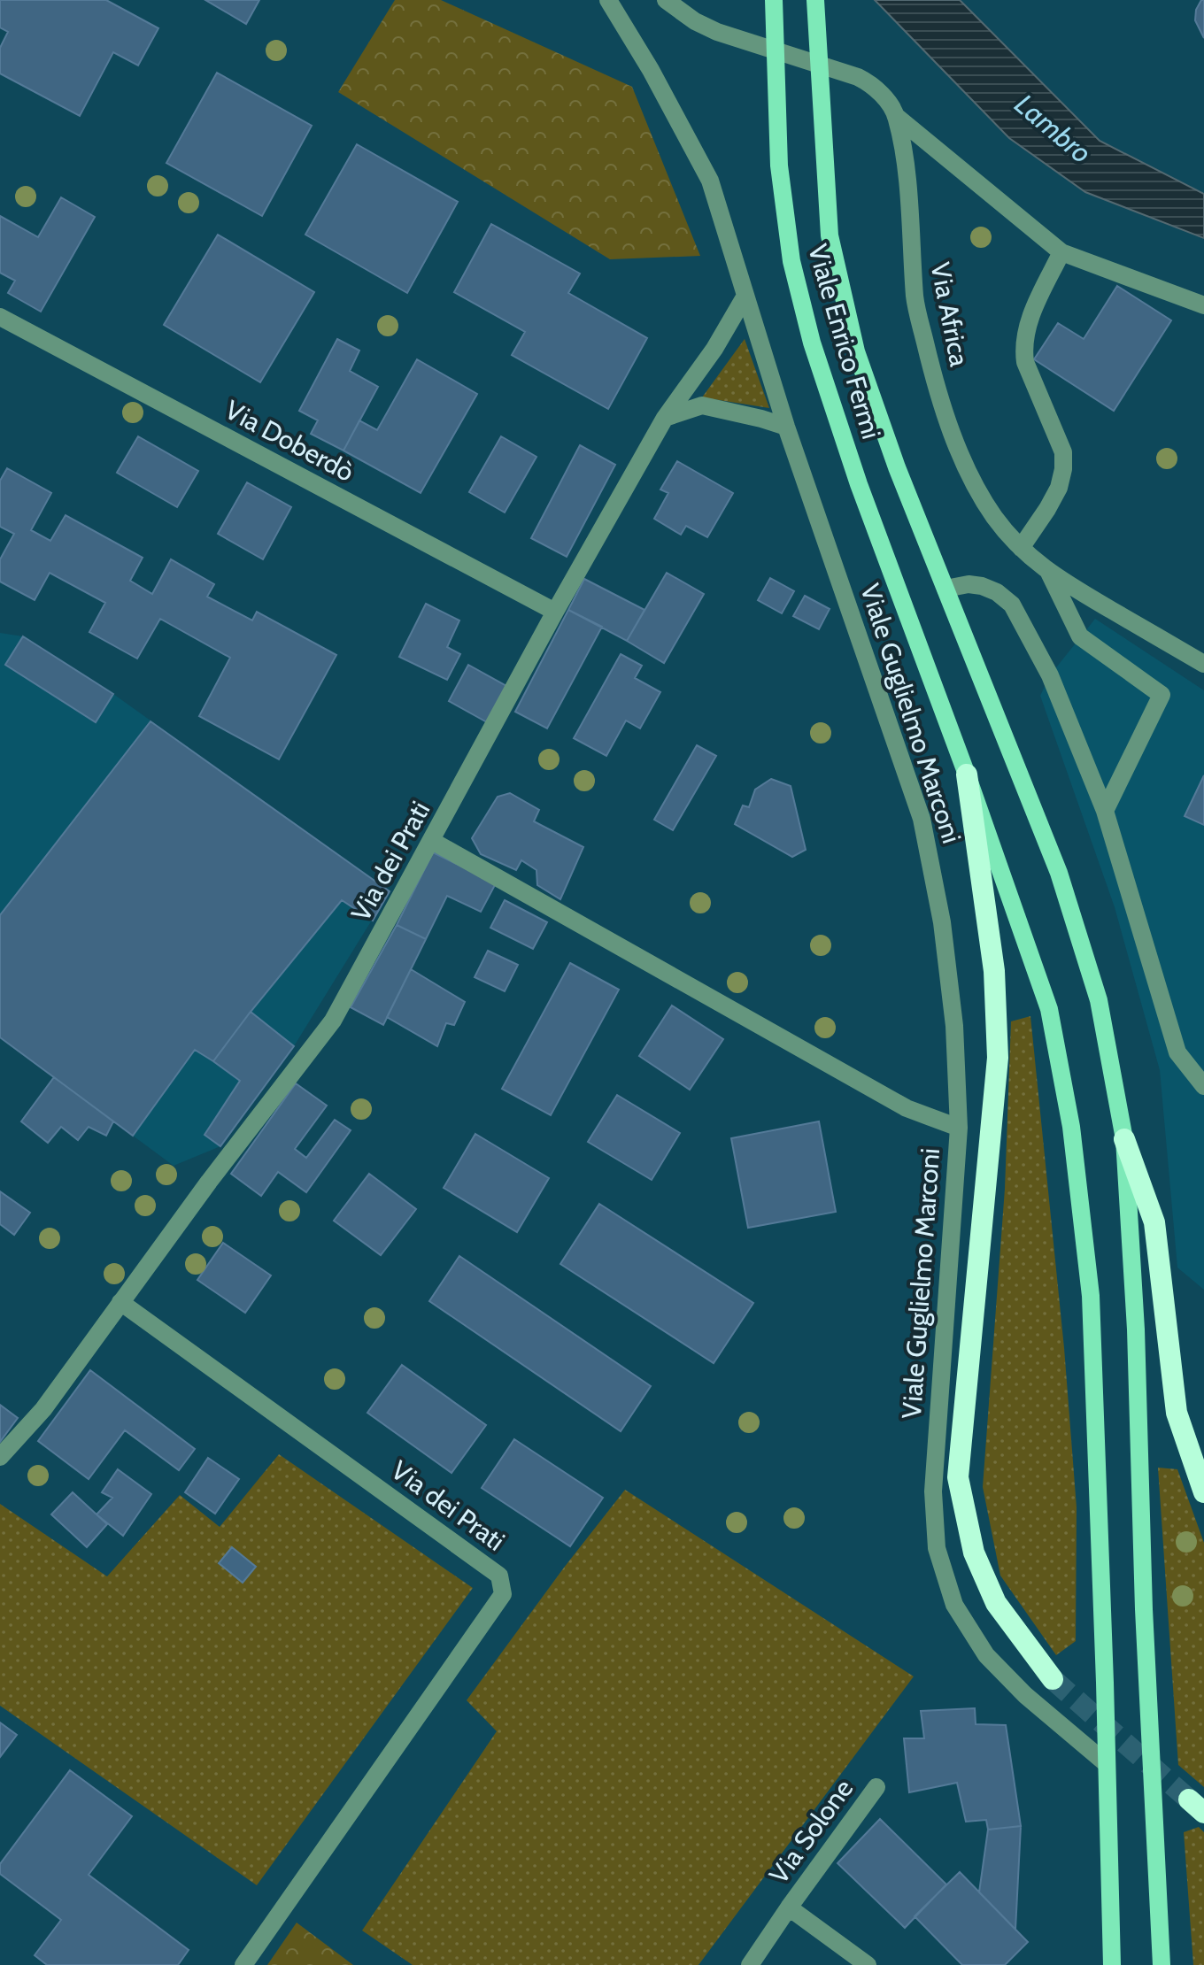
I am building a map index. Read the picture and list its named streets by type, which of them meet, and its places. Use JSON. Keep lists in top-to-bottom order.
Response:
{
  "streets": {
    "main road": ["Viale Enrico Fermi", "Viale Guglielmo Marconi"],
    "street": [
      "Via Africa",
      "Via Doberdò",
      "Via dei Prati",
      "Via Solone"
    ]
  },
  "crossings": [
    ["Viale Enrico Fermi", "Viale Guglielmo Marconi"],
    ["Via Doberdò", "Via dei Prati"],
    ["Viale Guglielmo Marconi", "Via dei Prati"]
  ],
  "water": ["Lambro"]
}
